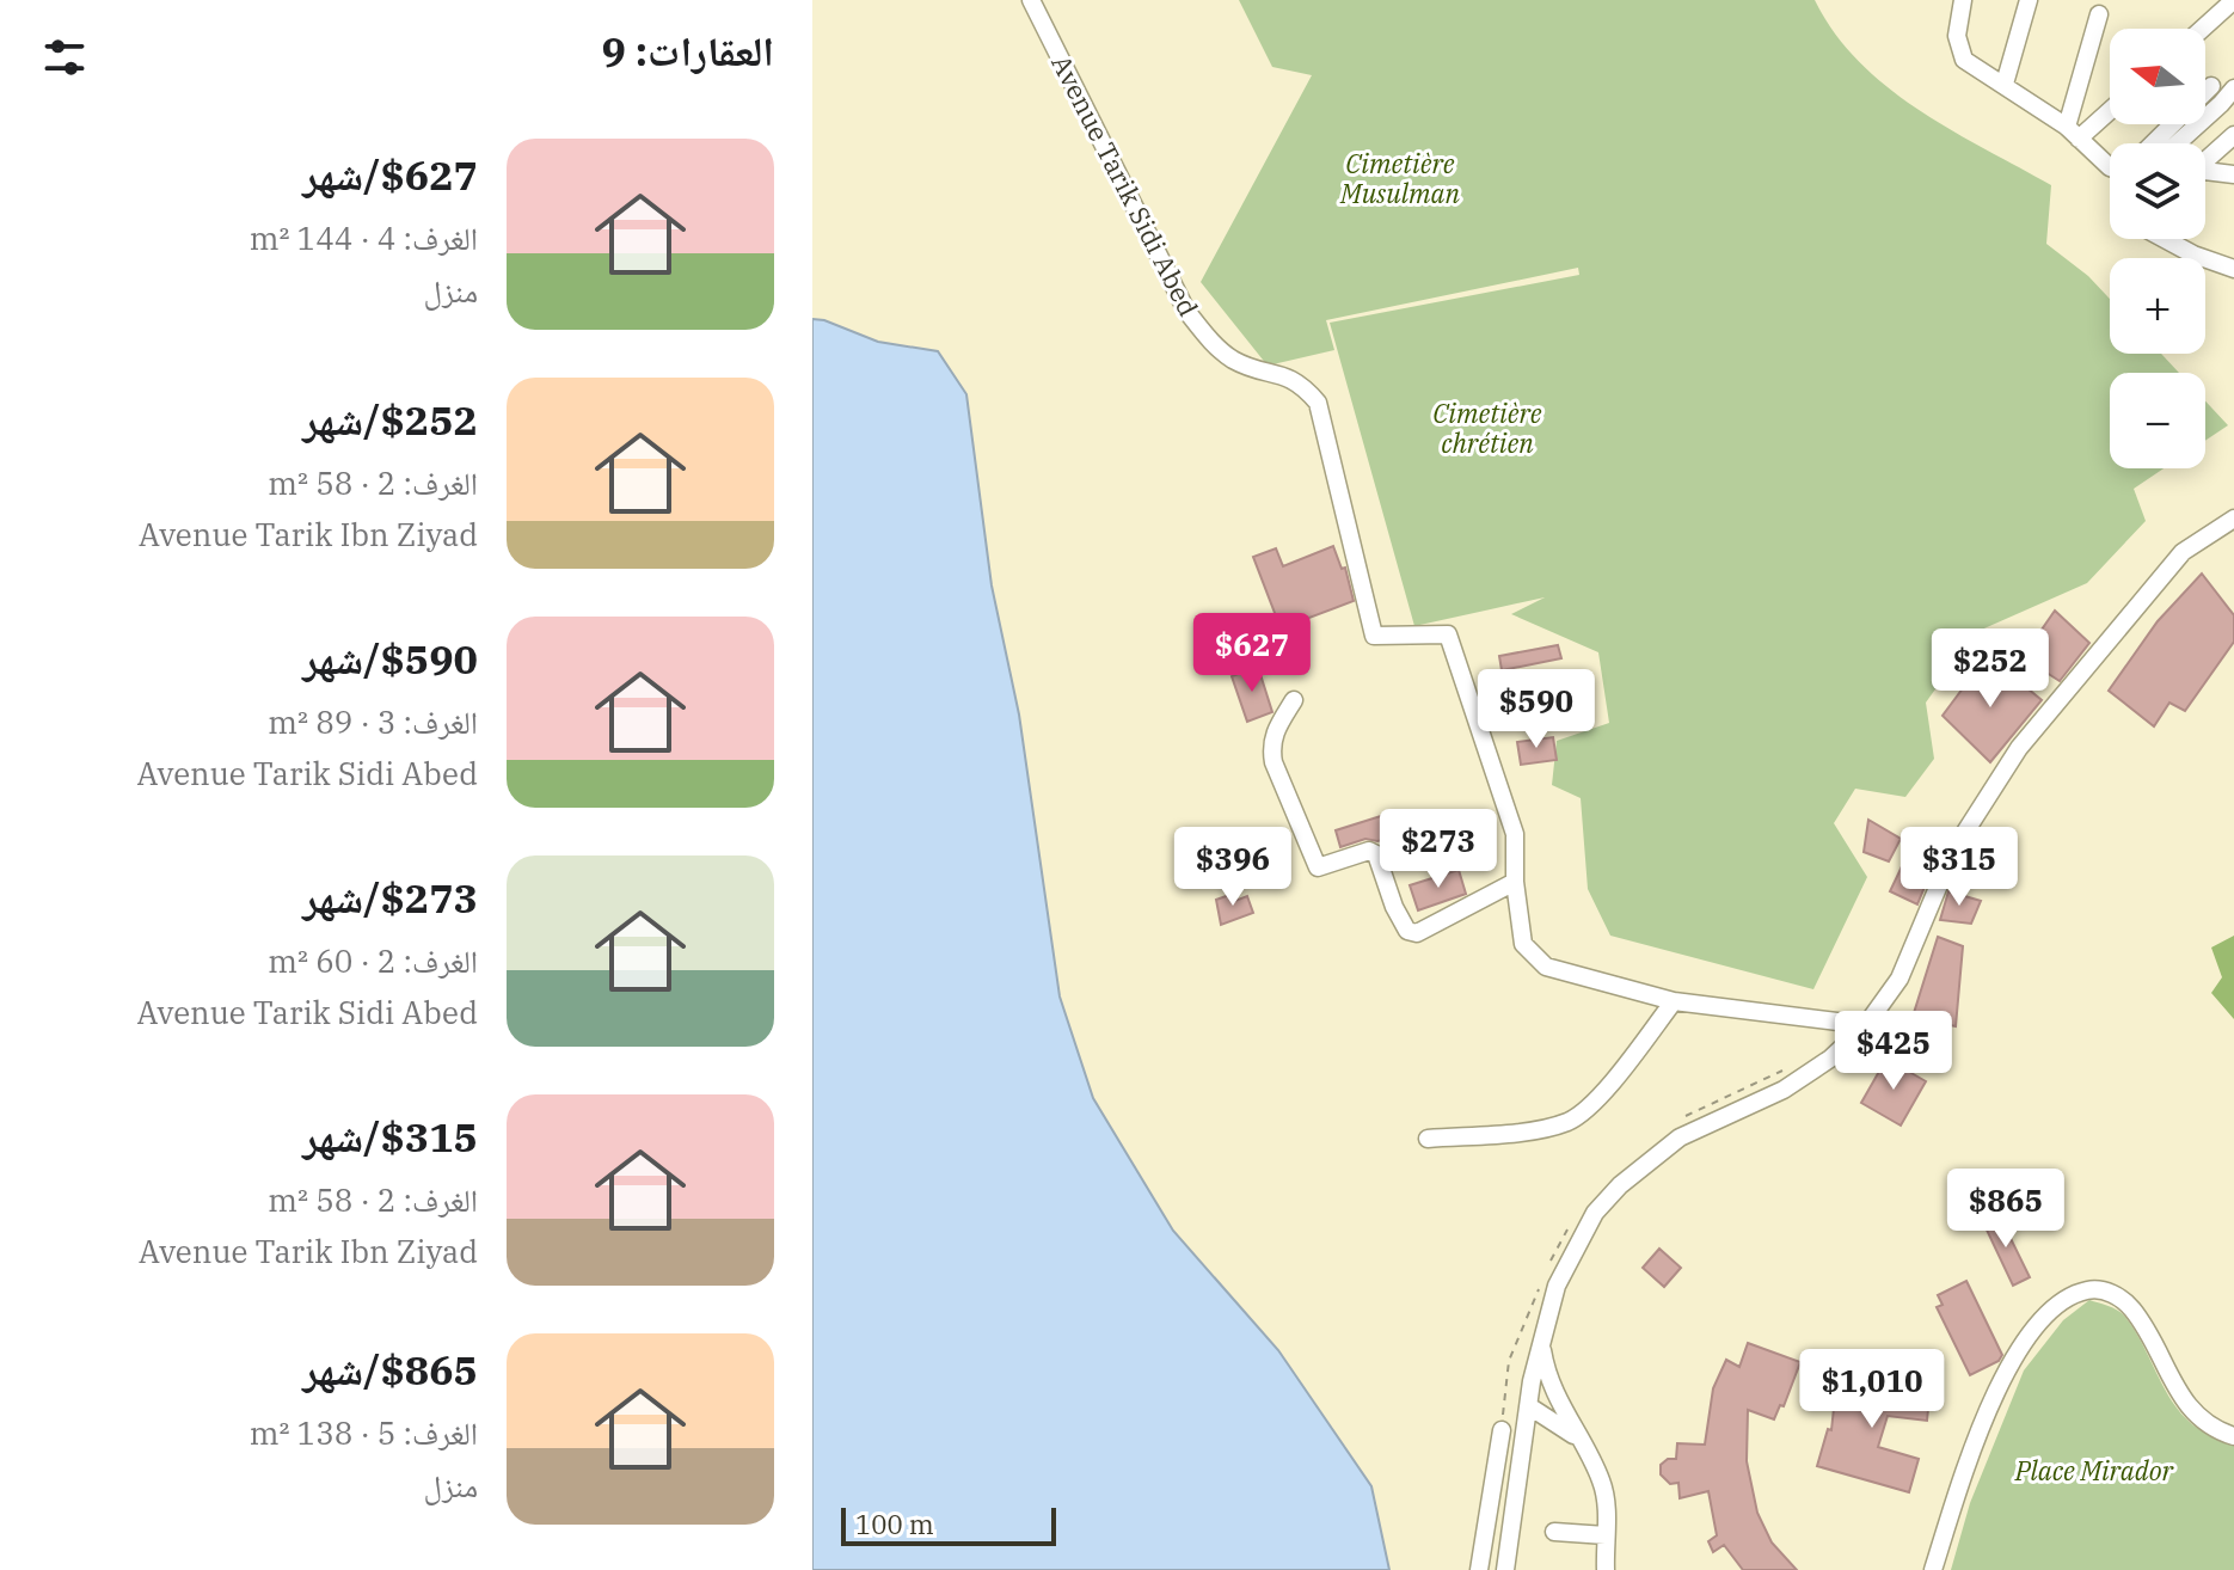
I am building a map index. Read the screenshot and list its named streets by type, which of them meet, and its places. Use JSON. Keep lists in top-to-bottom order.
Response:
{
  "streets": {
    "street": ["Avenue Tarik Sidi Abed"]
  },
  "parks": ["Cimetière Musulman", "Cimetière chrétien", "Place Mirador"],
  "scale_bar": "100 m",
  "north": "left",
  "page": {
    "heading": "العقارات: 9",
    "map_buttons": ["+", "−"],
    "list": [
      {
        "name": "$627/شهر",
        "note": "الغرف: 4 · 144 m² · منزل"
      },
      {
        "name": "$252/شهر",
        "note": "الغرف: 2 · 58 m² · Avenue Tarik Ibn Ziyad"
      },
      {
        "name": "$590/شهر",
        "note": "الغرف: 3 · 89 m² · Avenue Tarik Sidi Abed"
      },
      {
        "name": "$273/شهر",
        "note": "الغرف: 2 · 60 m² · Avenue Tarik Sidi Abed"
      },
      {
        "name": "$315/شهر",
        "note": "الغرف: 2 · 58 m² · Avenue Tarik Ibn Ziyad"
      },
      {
        "name": "$865/شهر",
        "note": "الغرف: 5 · 138 m² · منزل"
      }
    ],
    "price": [
      "$627",
      "$252",
      "$590",
      "$273",
      "$396",
      "$315",
      "$425",
      "$865",
      "$1,010"
    ],
    "scale": "100 m"
  }
}
